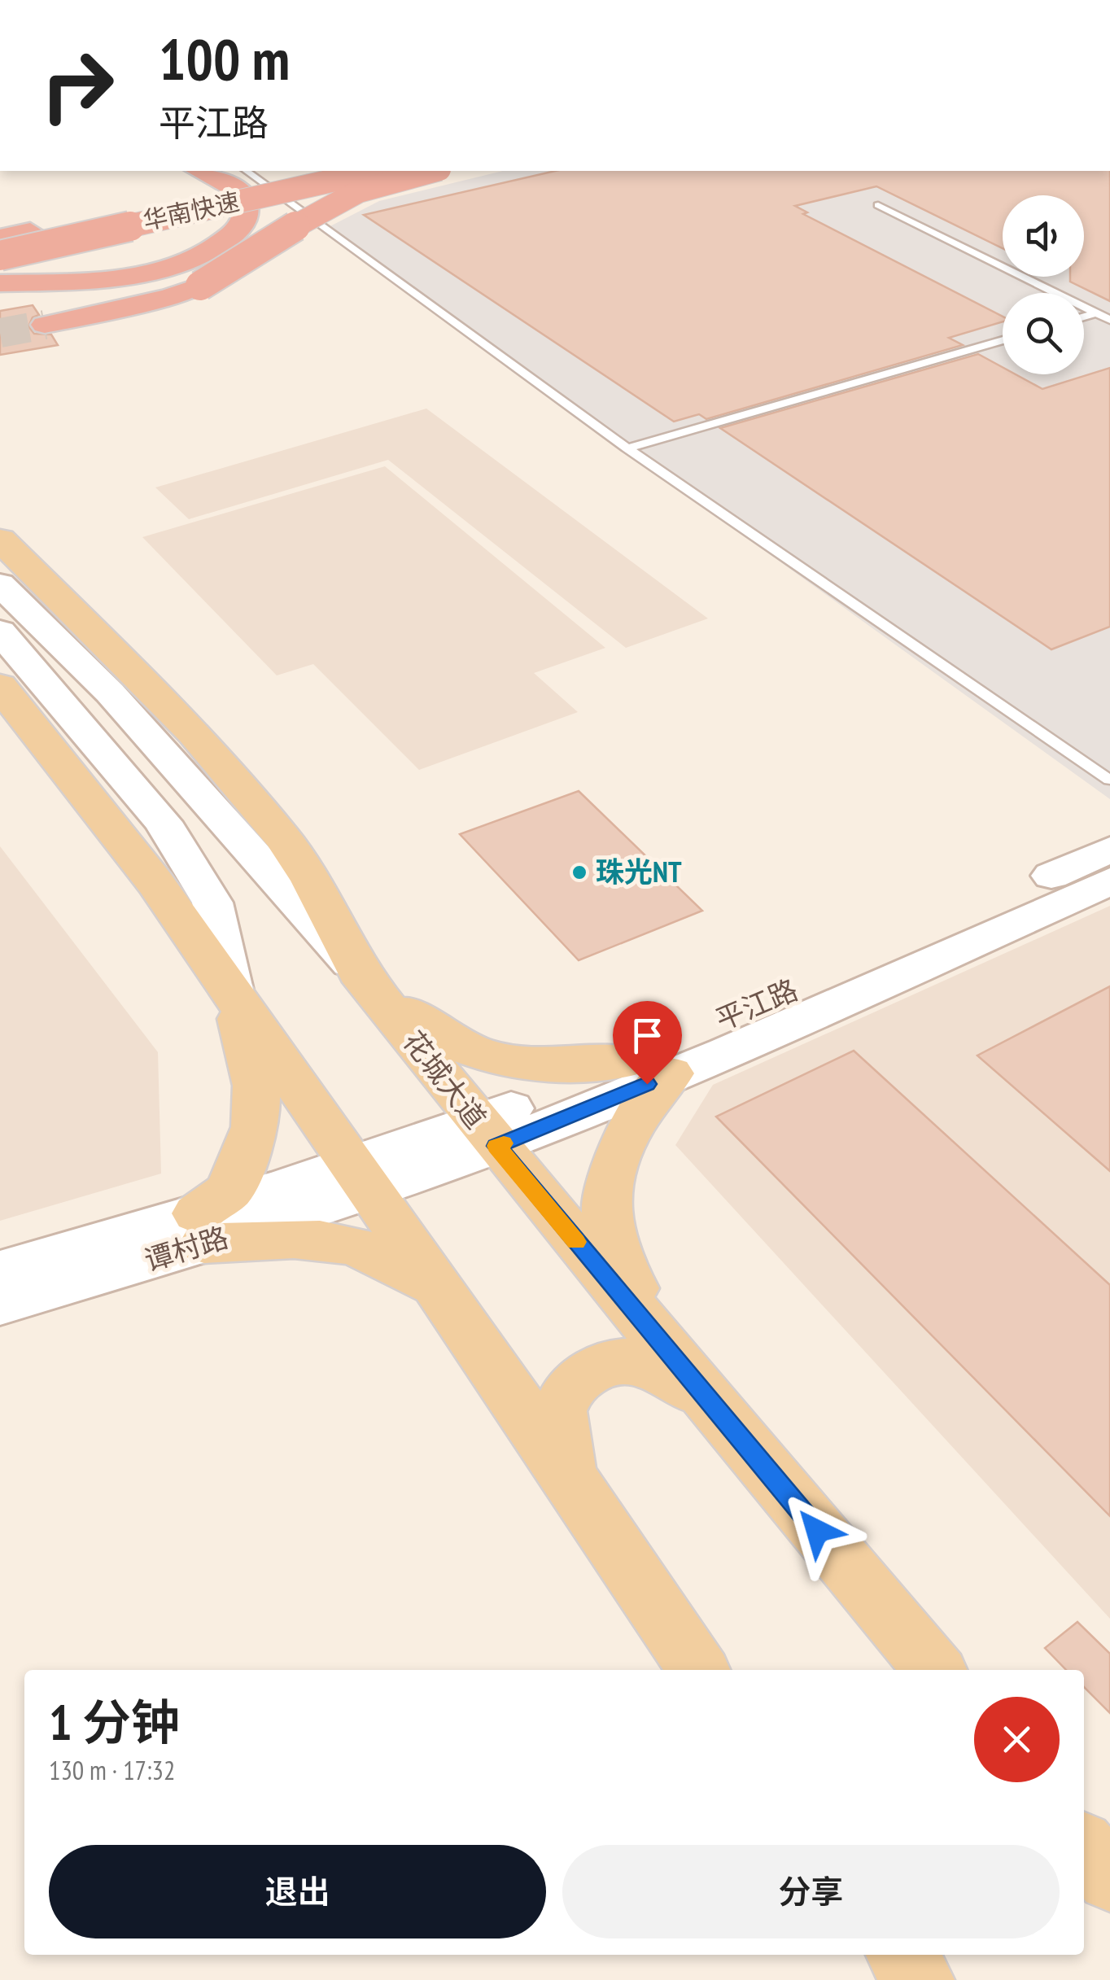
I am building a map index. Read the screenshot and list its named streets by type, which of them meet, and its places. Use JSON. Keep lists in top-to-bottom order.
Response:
{
  "streets": {
    "highway": ["华南快速"],
    "main road": ["花城大道"],
    "street": ["平江路", "谭村路"]
  },
  "crossings": [
    ["平江路", "花城大道"],
    ["平江路", "谭村路"]
  ],
  "places": ["珠光NT"],
  "page": {
    "turn": ["100 m", "平江路"],
    "heading": ["1 分钟", "130 m · 17:32"],
    "buttons": ["退出", "分享"]
  }
}
